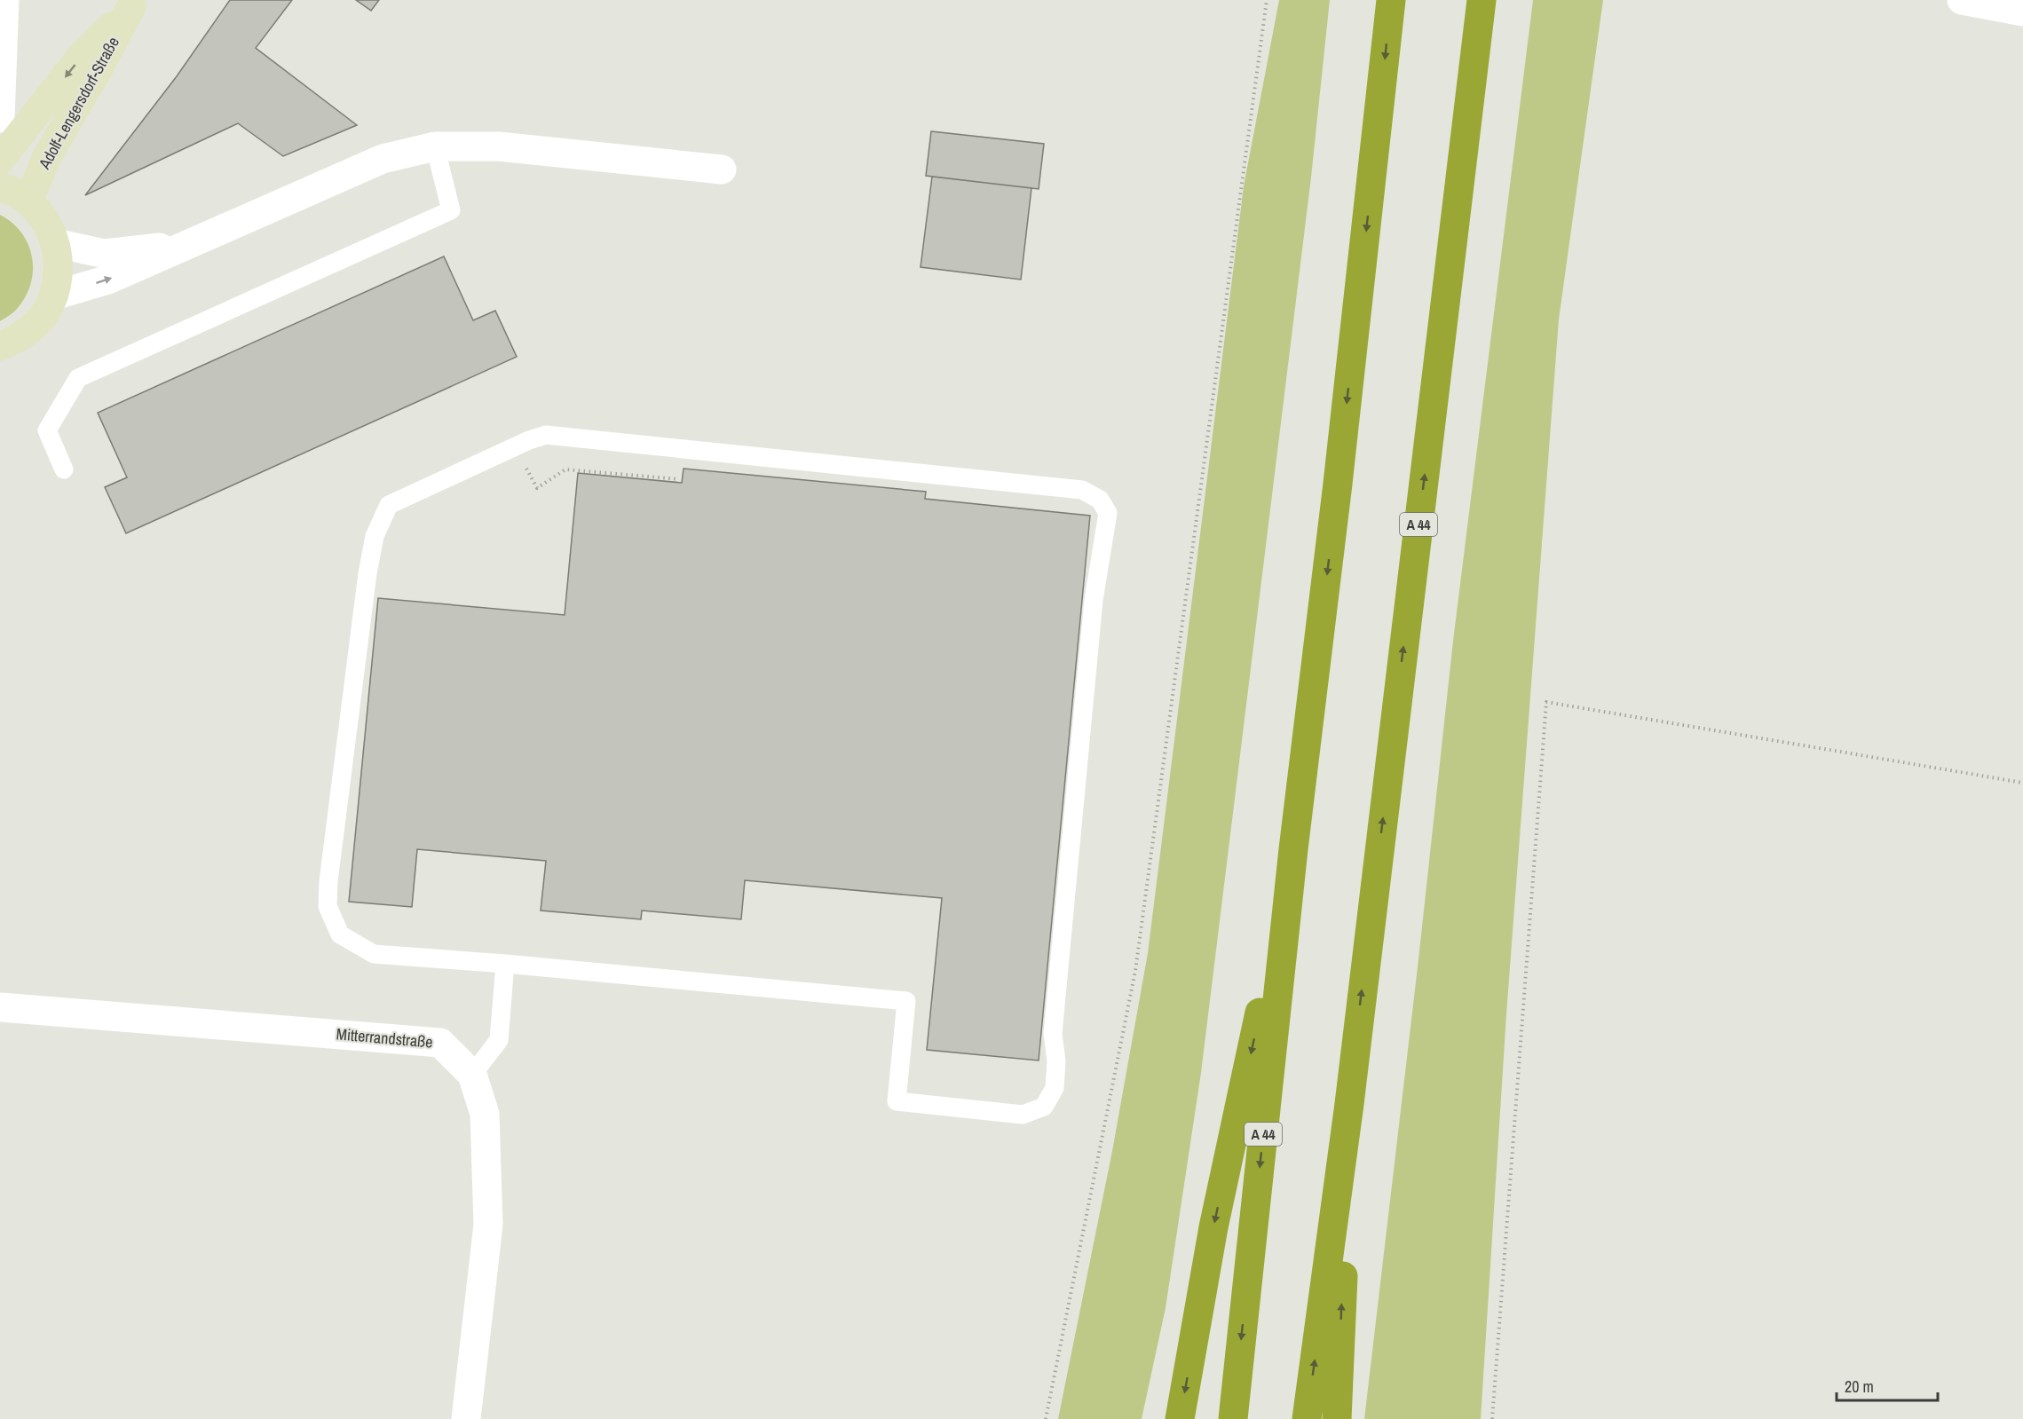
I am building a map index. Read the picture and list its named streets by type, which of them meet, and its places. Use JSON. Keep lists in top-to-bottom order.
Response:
{
  "streets": {
    "highway": ["A 44"],
    "street": ["Adolf-Lengersdorf-Straße", "Mitterrandstraße"]
  },
  "scale_bar": "20 m"
}
